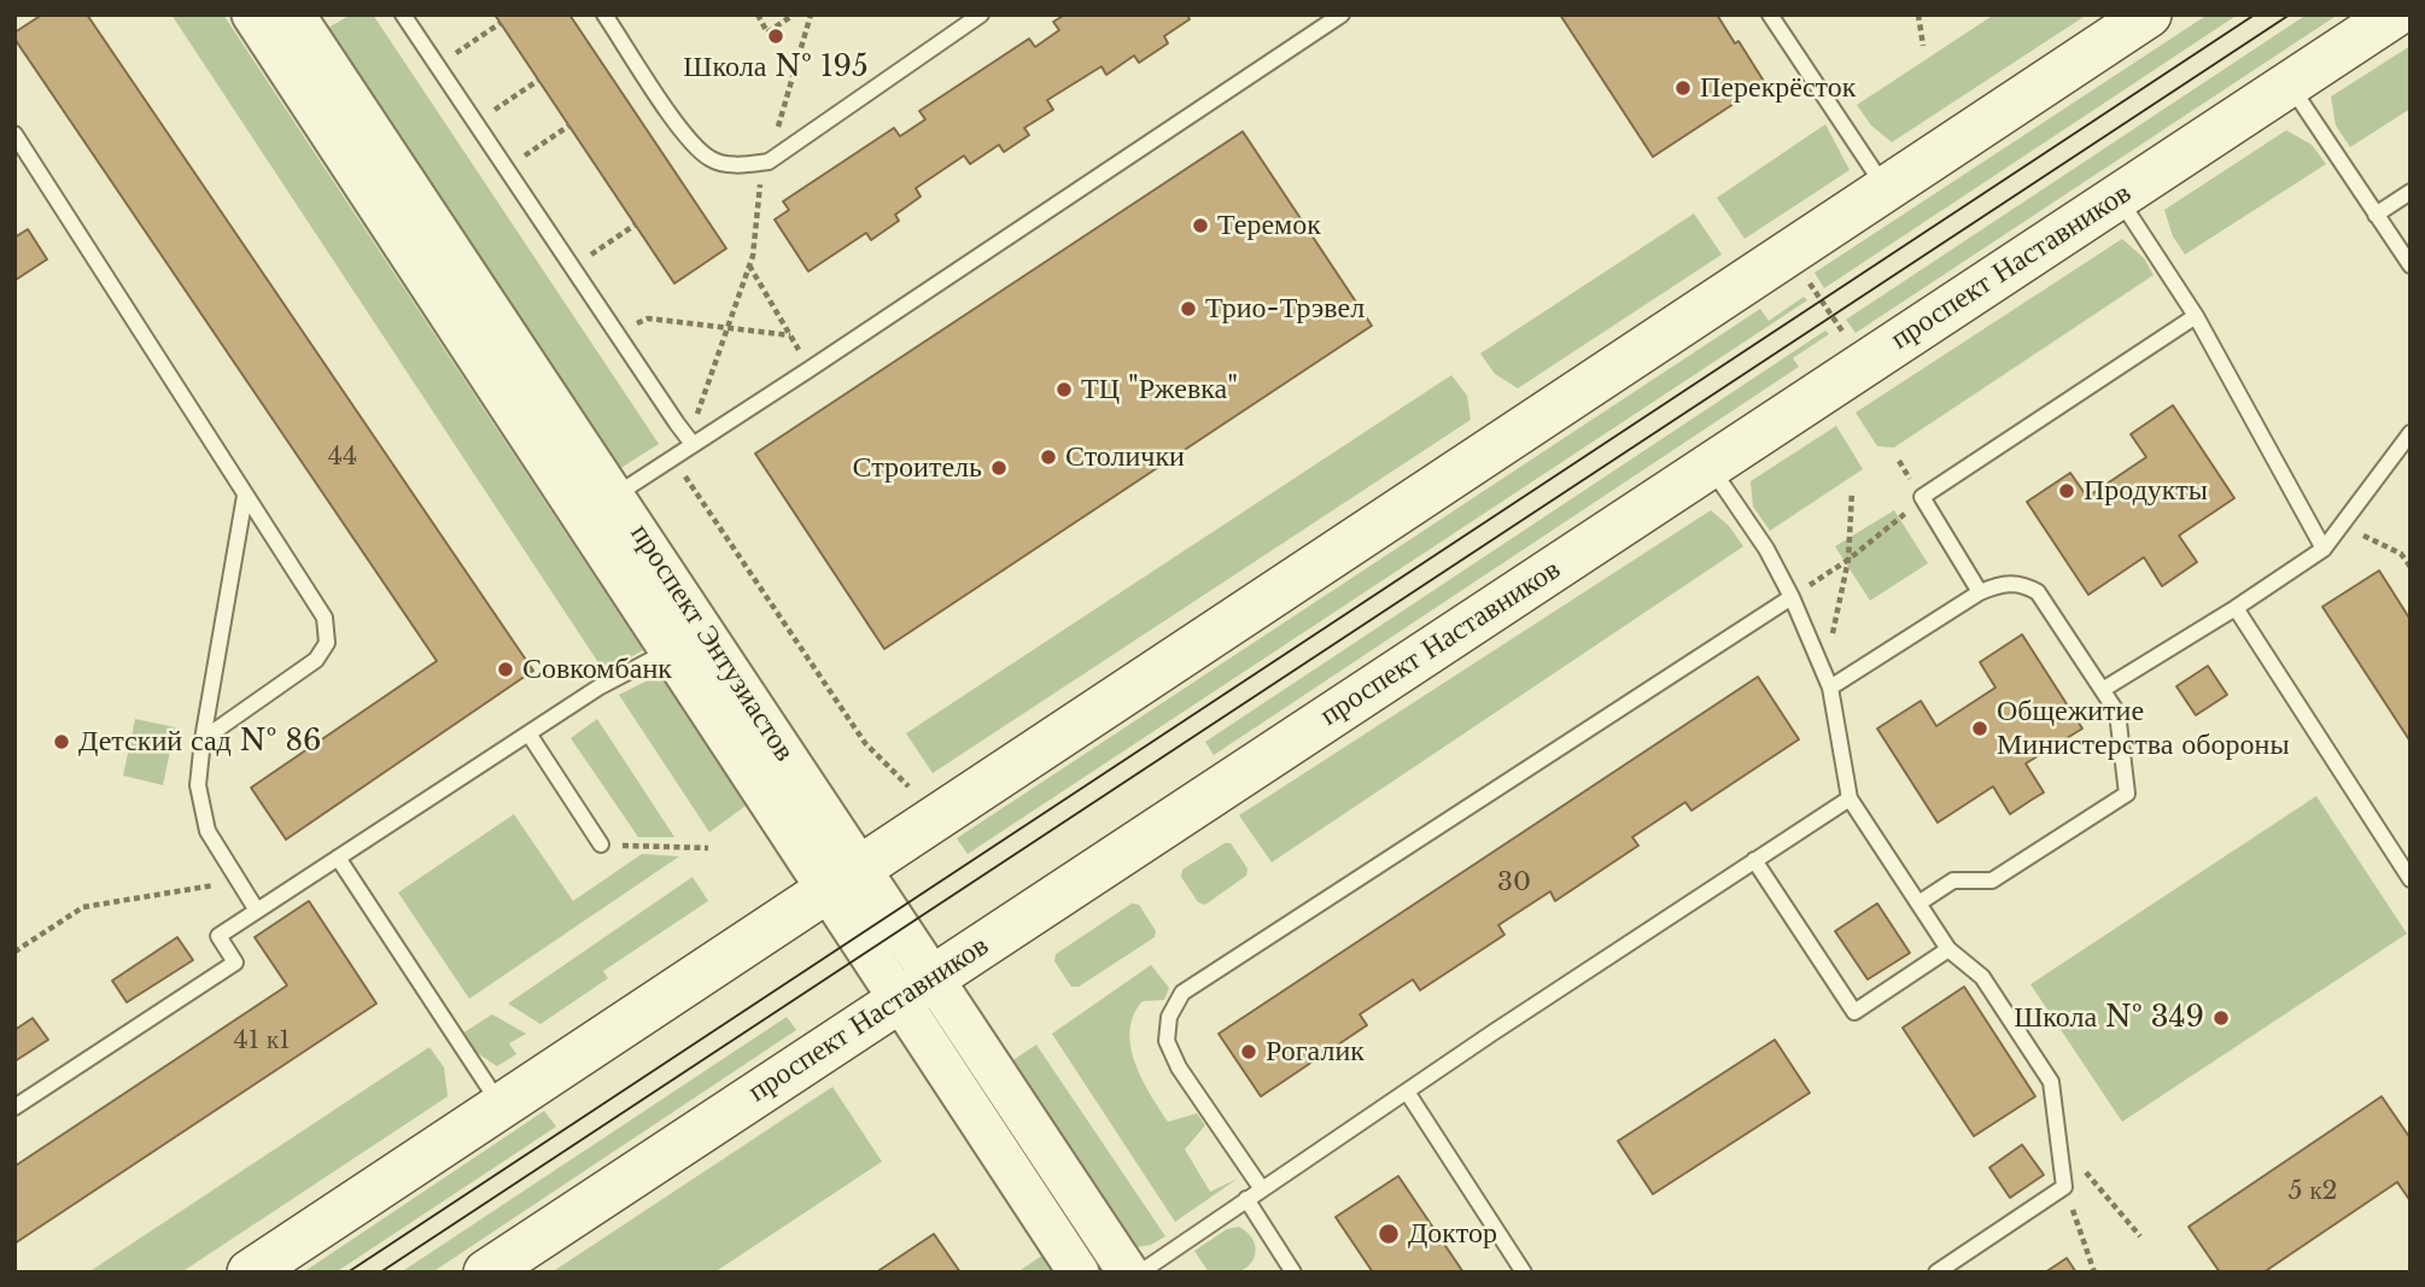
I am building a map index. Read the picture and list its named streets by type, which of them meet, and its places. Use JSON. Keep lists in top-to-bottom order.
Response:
{
  "streets": {
    "main road": ["проспект Наставников"],
    "street": ["проспект Энтузиастов"]
  },
  "crossings": [
    ["проспект Наставников", "проспект Энтузиастов"]
  ],
  "places": [
    "Школа № 195",
    "Перекрёсток",
    "Теремок",
    "Трио-Трэвел",
    "ТЦ \"Ржевка\"",
    "Столички",
    "Строитель",
    "Продукты",
    "Совкомбанк",
    "Общежитие Министерства обороны",
    "Детский сад № 86",
    "Школа № 349",
    "Рогалик",
    "Доктор"
  ],
  "house_numbers": [
    "44",
    "30",
    "41 к1",
    "5 к2"
  ]
}
